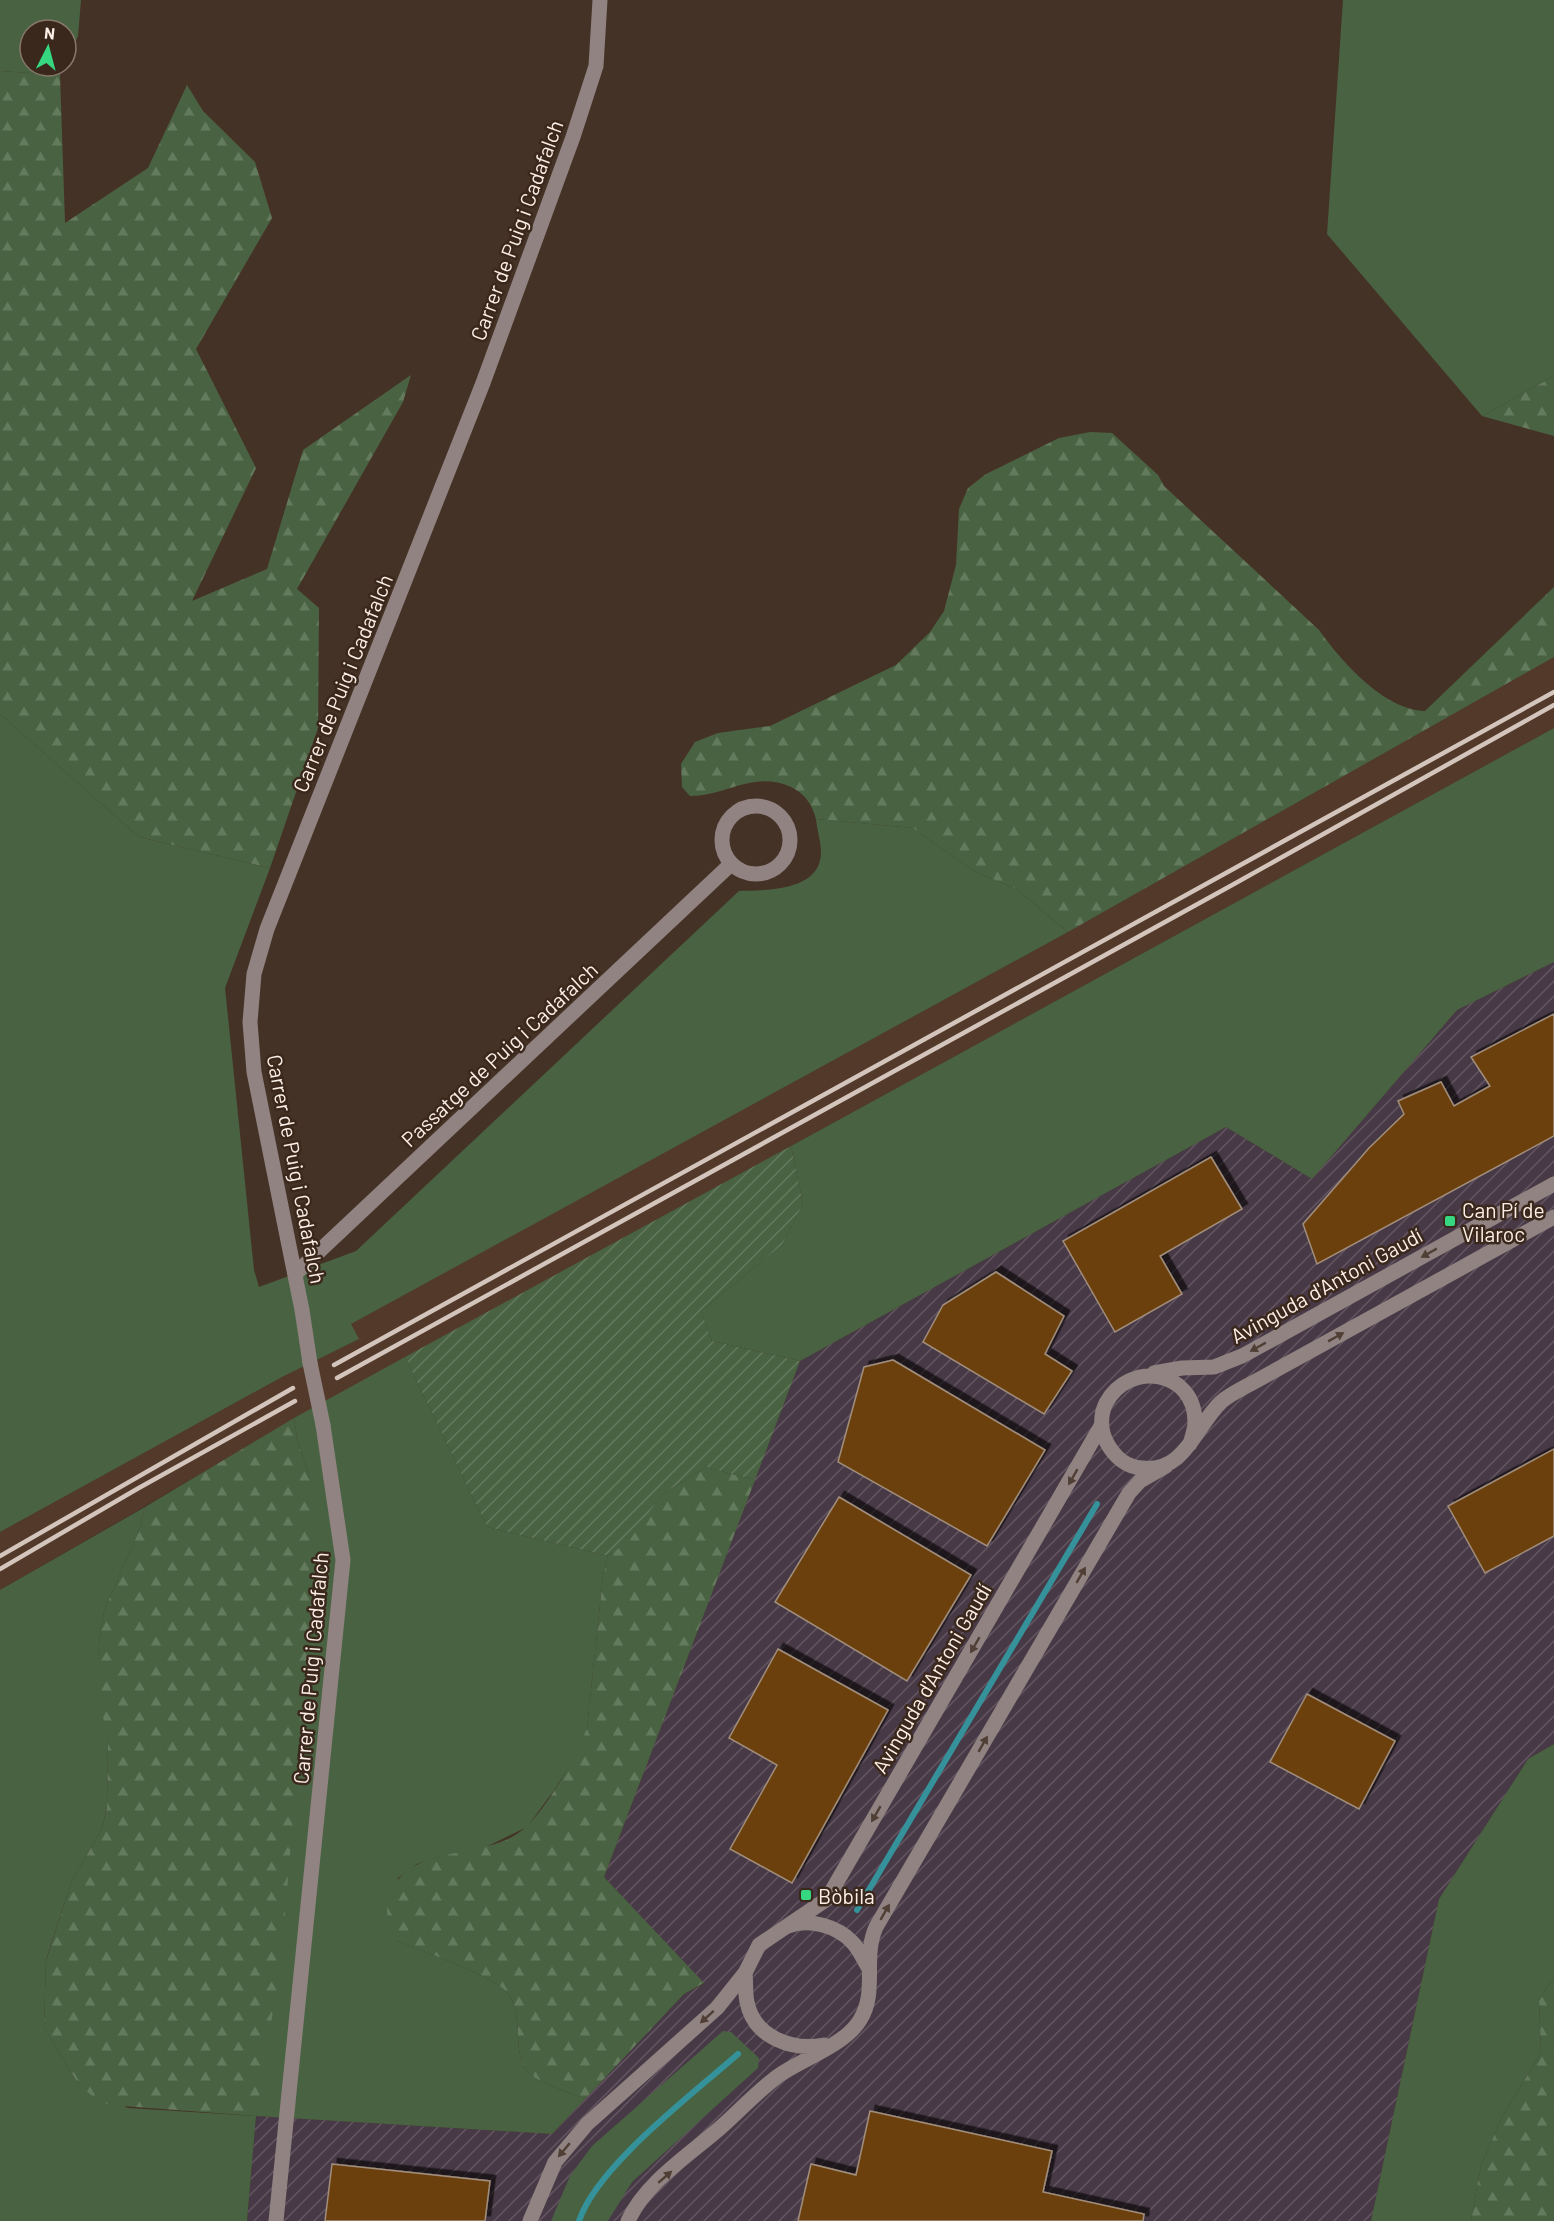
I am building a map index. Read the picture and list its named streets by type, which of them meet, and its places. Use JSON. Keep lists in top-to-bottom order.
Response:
{
  "streets": {
    "street": ["Carrer de Puig i Cadafalch", "Passatge de Puig i Cadafalch", "Avinguda d'Antoni Gaudí"]
  },
  "crossings": [
    ["Carrer de Puig i Cadafalch", "Passatge de Puig i Cadafalch"]
  ],
  "places": {
    "transit": ["Can Pí de Vilaroc", "Bòbila"]
  },
  "north": "top"
}
